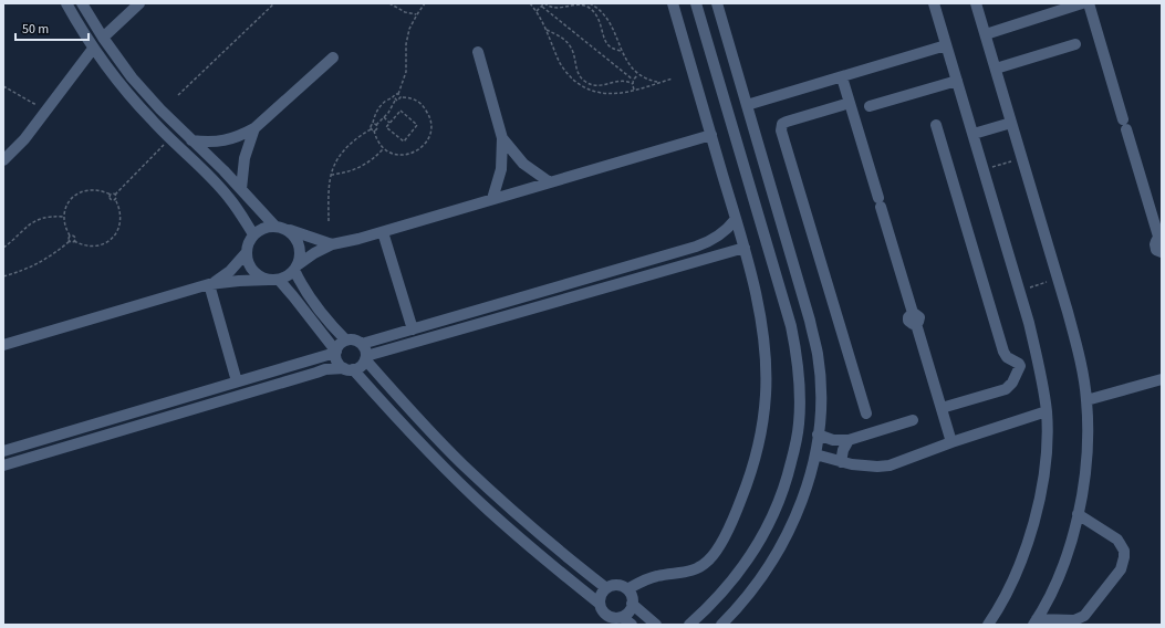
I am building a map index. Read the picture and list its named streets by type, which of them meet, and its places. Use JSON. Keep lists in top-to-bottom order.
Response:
{
  "scale_bar": "50 m"
}
